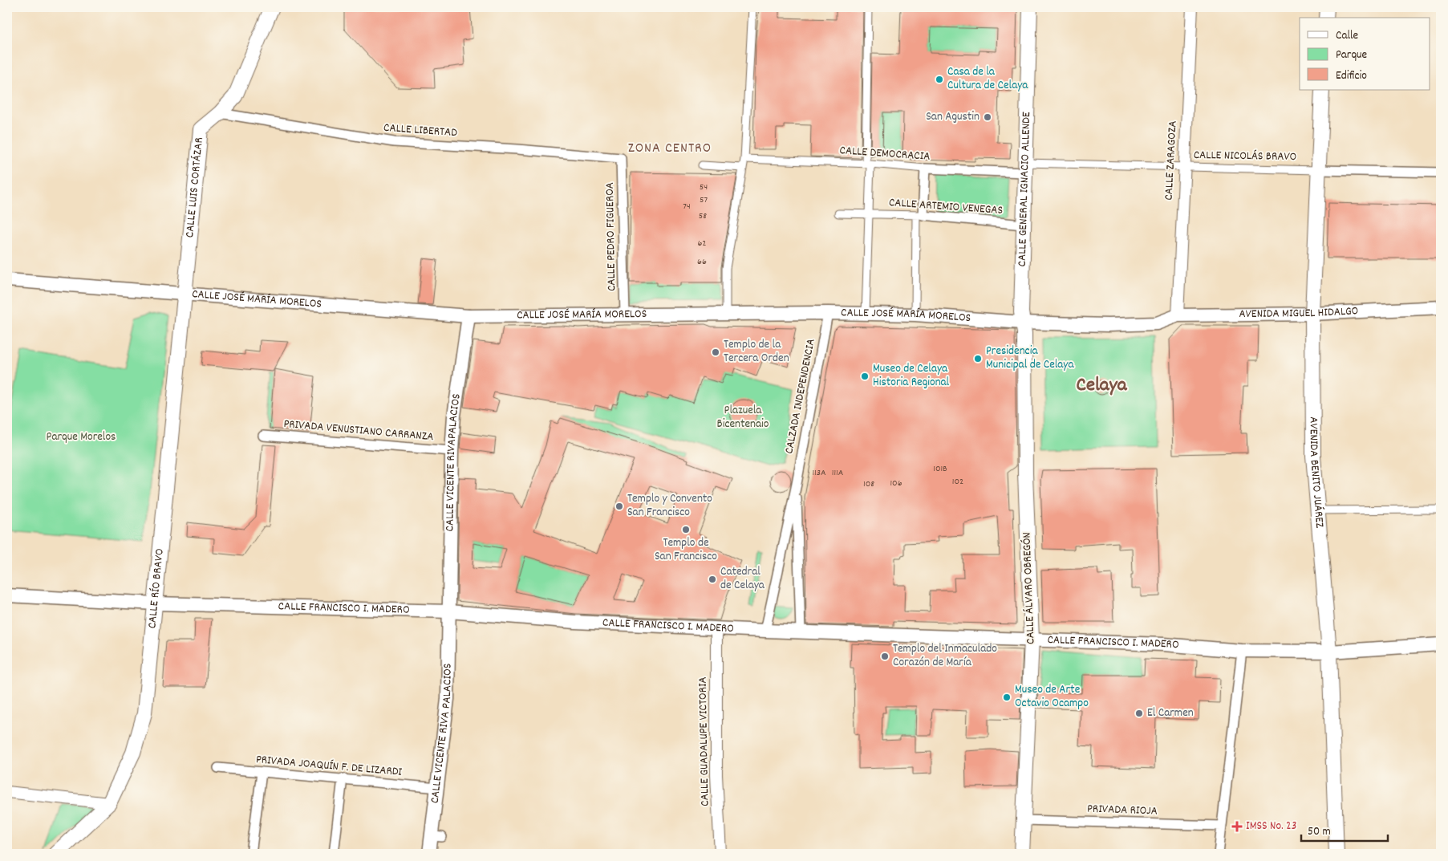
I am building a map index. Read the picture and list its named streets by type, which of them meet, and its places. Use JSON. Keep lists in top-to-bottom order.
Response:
{
  "streets": {
    "main road": [
      "CALLE LUIS CORTÁZAR",
      "CALLE GENERAL IGNACIO ALLENDE",
      "CALLE JOSÉ MARÍA MORELOS",
      "AVENIDA MIGUEL HIDALGO",
      "CALLE VICENTE RIVAPALACIOS",
      "AVENIDA BENITO JUÁREZ",
      "CALLE RÍO BRAVO",
      "CALLE ÁLVARO OBREGÓN",
      "CALLE FRANCISCO I. MADERO",
      "CALLE VICENTE RIVA PALACIOS"
    ],
    "street": [
      "CALLE LIBERTAD",
      "CALLE DEMOCRACIA",
      "CALLE NICOLÁS BRAVO",
      "CALLE ZARAGOZA",
      "CALLE ARTEMIO VENEGAS",
      "CALLE PEDRO FIGUEROA",
      "CALZADA INDEPENDENCIA",
      "PRIVADA VENUSTIANO CARRANZA",
      "CALLE GUADALUPE VICTORIA",
      "PRIVADA JOAQUÍN F. DE LIZARDI",
      "PRIVADA RIOJA"
    ]
  },
  "crossings": [
    ["CALLE LIBERTAD", "CALLE LUIS CORTÁZAR"],
    ["CALLE LIBERTAD", "CALLE PEDRO FIGUEROA"],
    ["CALLE DEMOCRACIA", "CALLE NICOLÁS BRAVO"],
    ["CALLE DEMOCRACIA", "CALLE GENERAL IGNACIO ALLENDE"],
    ["CALLE NICOLÁS BRAVO", "CALLE ZARAGOZA"],
    ["CALLE NICOLÁS BRAVO", "CALLE GENERAL IGNACIO ALLENDE"],
    ["CALLE NICOLÁS BRAVO", "AVENIDA BENITO JUÁREZ"],
    ["CALLE ZARAGOZA", "AVENIDA MIGUEL HIDALGO"],
    ["CALLE LUIS CORTÁZAR", "CALLE JOSÉ MARÍA MORELOS"],
    ["CALLE LUIS CORTÁZAR", "CALLE RÍO BRAVO"],
    ["CALLE GENERAL IGNACIO ALLENDE", "CALLE ARTEMIO VENEGAS"],
    ["CALLE GENERAL IGNACIO ALLENDE", "CALLE JOSÉ MARÍA MORELOS"],
    ["CALLE GENERAL IGNACIO ALLENDE", "CALLE ÁLVARO OBREGÓN"],
    ["CALLE PEDRO FIGUEROA", "CALLE JOSÉ MARÍA MORELOS"],
    ["CALLE JOSÉ MARÍA MORELOS", "AVENIDA MIGUEL HIDALGO"],
    ["CALLE JOSÉ MARÍA MORELOS", "CALZADA INDEPENDENCIA"],
    ["CALLE JOSÉ MARÍA MORELOS", "CALLE VICENTE RIVAPALACIOS"],
    ["CALLE JOSÉ MARÍA MORELOS", "CALLE RÍO BRAVO"],
    ["CALLE JOSÉ MARÍA MORELOS", "CALLE ÁLVARO OBREGÓN"],
    ["AVENIDA MIGUEL HIDALGO", "AVENIDA BENITO JUÁREZ"],
    ["CALZADA INDEPENDENCIA", "CALLE FRANCISCO I. MADERO"],
    ["PRIVADA VENUSTIANO CARRANZA", "CALLE VICENTE RIVAPALACIOS"],
    ["CALLE VICENTE RIVAPALACIOS", "CALLE FRANCISCO I. MADERO"],
    ["CALLE VICENTE RIVAPALACIOS", "CALLE VICENTE RIVA PALACIOS"],
    ["AVENIDA BENITO JUÁREZ", "CALLE FRANCISCO I. MADERO"],
    ["CALLE RÍO BRAVO", "CALLE FRANCISCO I. MADERO"],
    ["CALLE ÁLVARO OBREGÓN", "CALLE FRANCISCO I. MADERO"],
    ["CALLE ÁLVARO OBREGÓN", "PRIVADA RIOJA"],
    ["CALLE FRANCISCO I. MADERO", "CALLE VICENTE RIVA PALACIOS"],
    ["CALLE FRANCISCO I. MADERO", "CALLE GUADALUPE VICTORIA"],
    ["CALLE VICENTE RIVA PALACIOS", "PRIVADA JOAQUÍN F. DE LIZARDI"]
  ],
  "districts": ["ZONA CENTRO", "Celaya"],
  "parks": ["Plazuela Bicentenaio", "Parque Morelos"],
  "places": {
    "other": [
      "Casa de la Cultura de Celaya",
      "San Agustin",
      "Templo de la Tercera Orden",
      "Presidencia Municipal de Celaya",
      "Museo de Celaya Historia Regional",
      "Templo y Convento San Francisco",
      "Templo de San Francisco",
      "Catedral de Celaya",
      "Templo del Inmaculado Corazón de María",
      "Museo de Arte Octavio Ocampo",
      "El Carmen"
    ],
    "health": ["IMSS No. 23"]
  },
  "house_numbers": [
    "54",
    "57",
    "74",
    "58",
    "62",
    "66",
    "101B",
    "113A",
    "111A",
    "102",
    "106",
    "108"
  ],
  "legend": ["Calle", "Parque", "Edificio"],
  "scale_bar": "50 m"
}
